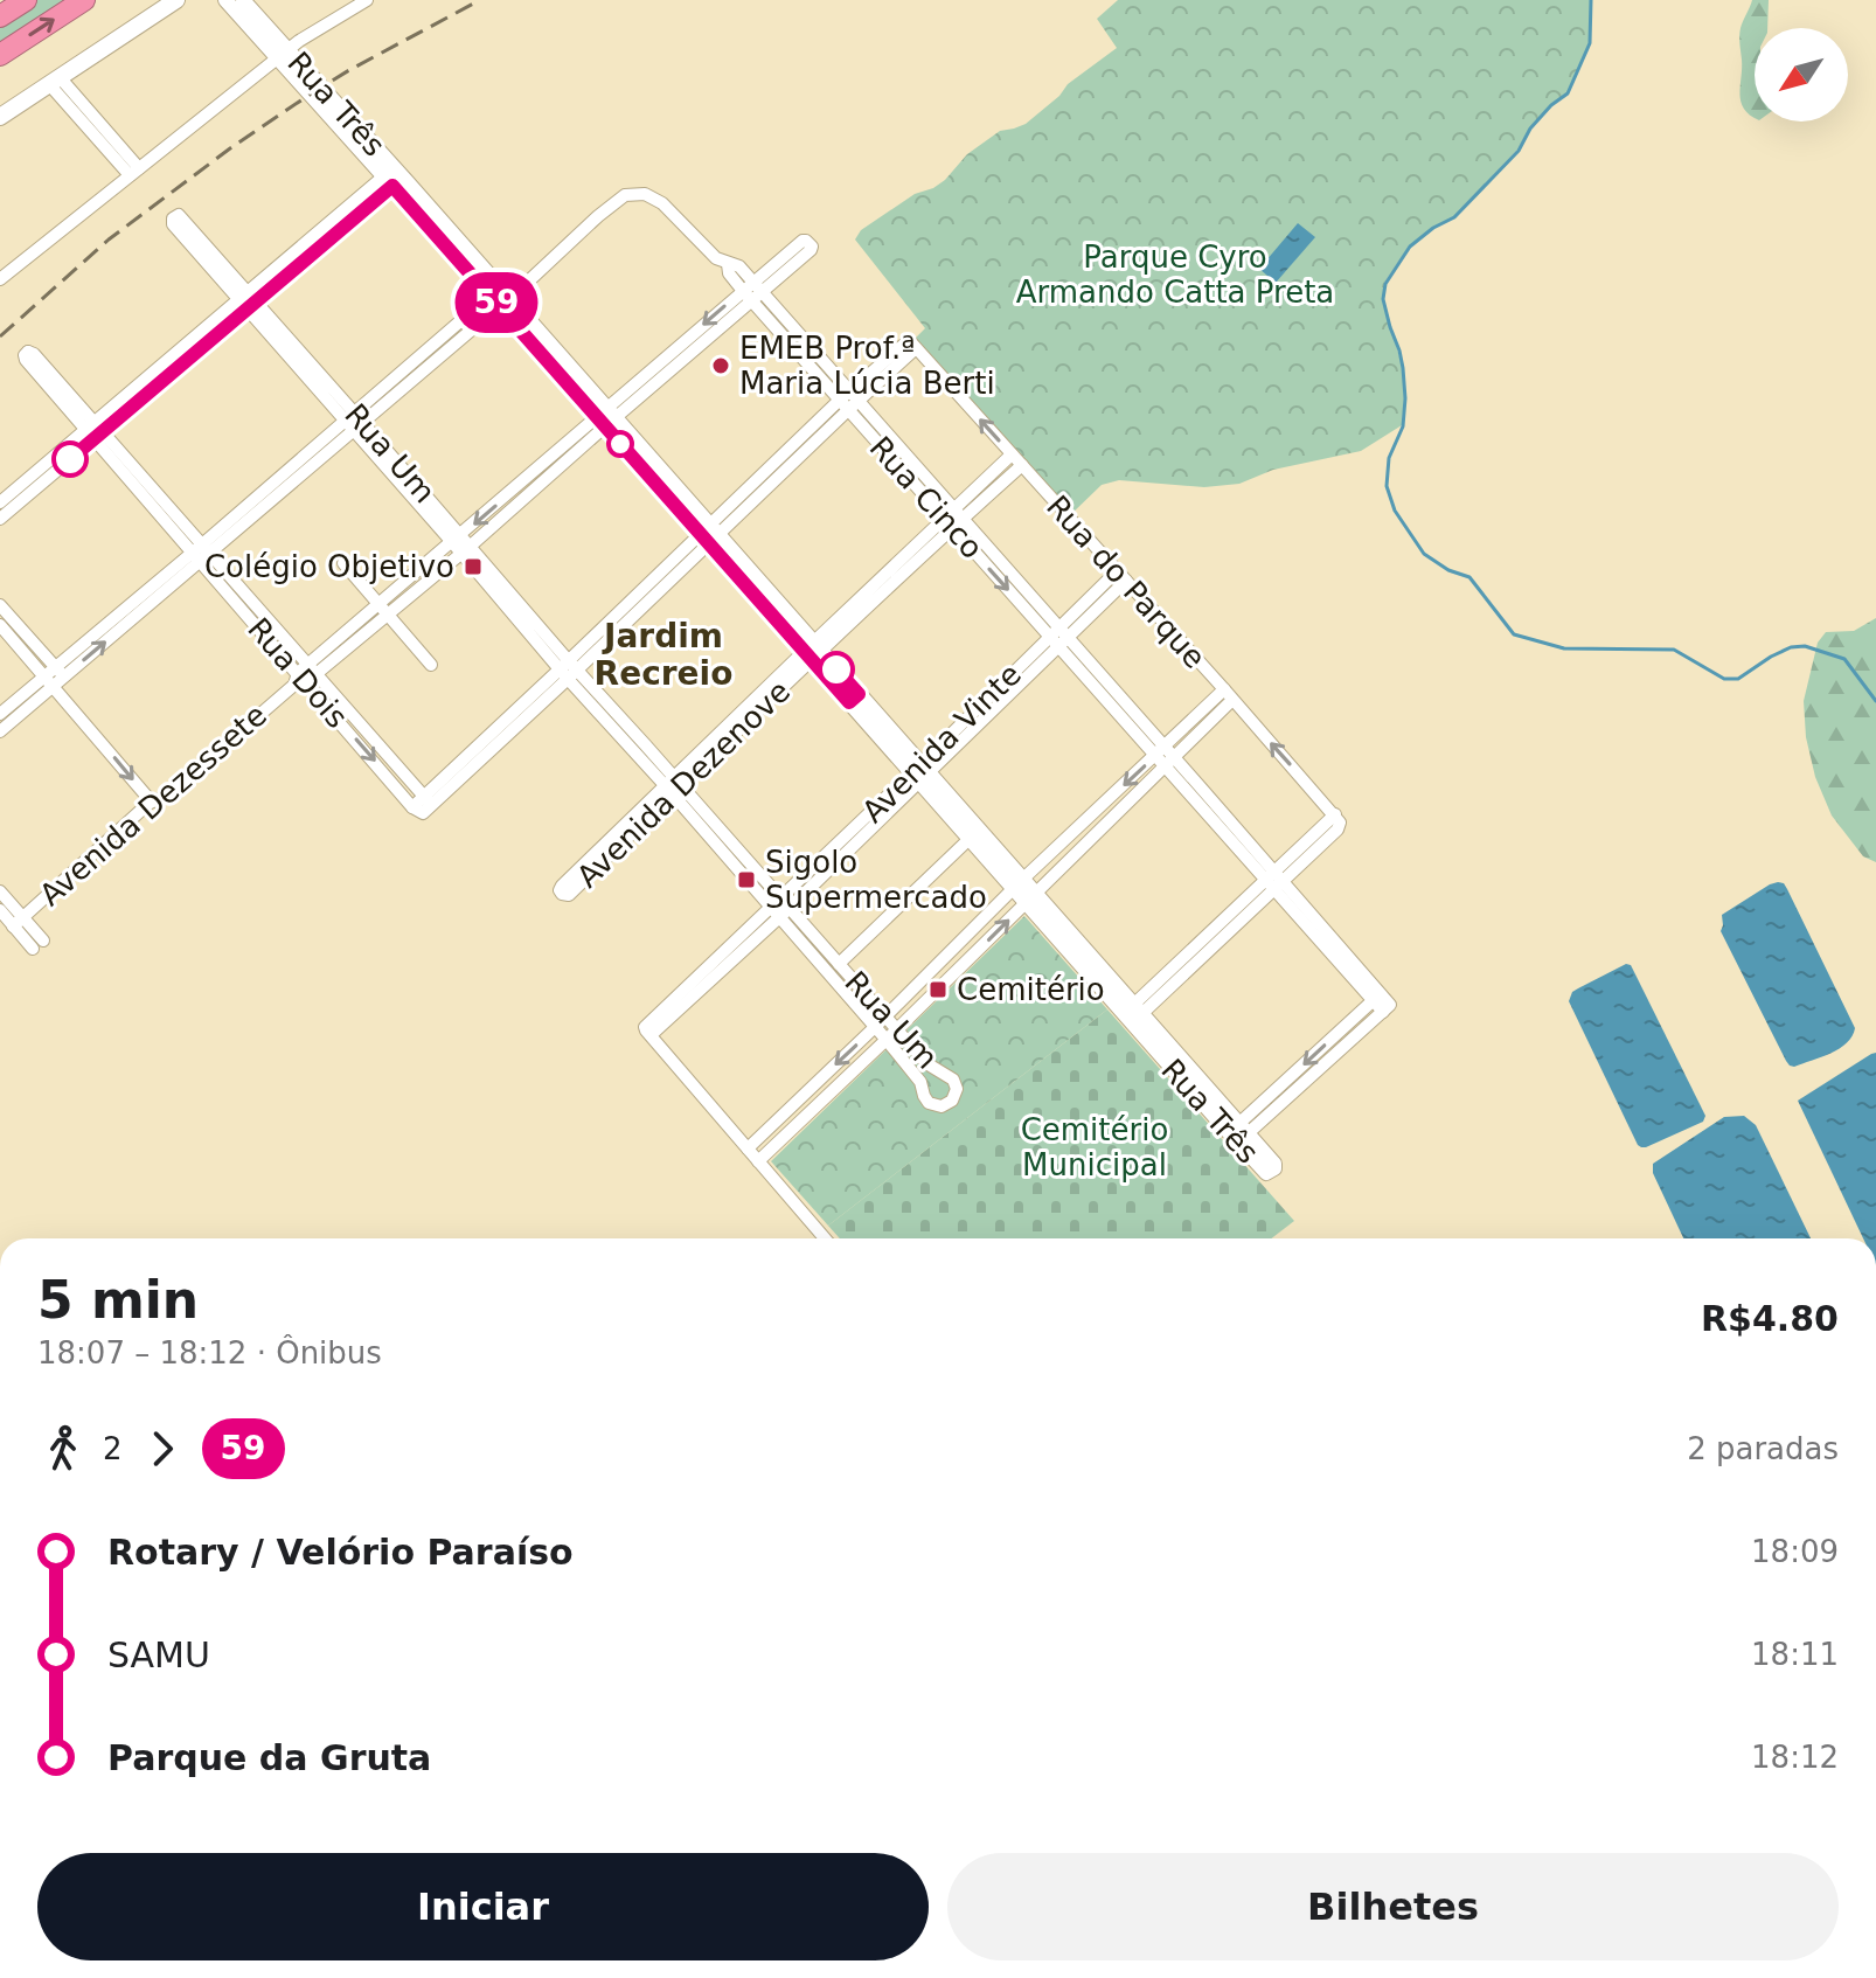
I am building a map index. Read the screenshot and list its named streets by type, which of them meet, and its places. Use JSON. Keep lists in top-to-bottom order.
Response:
{
  "streets": {
    "street": [
      "Rua Três",
      "Rua Um",
      "Rua Cinco",
      "Rua do Parque",
      "Rua Dois",
      "Avenida Vinte",
      "Avenida Dezenove",
      "Avenida Dezessete"
    ]
  },
  "crossings": [
    ["Rua Três", "Rua Cinco"],
    ["Rua Três", "Avenida Vinte"],
    ["Rua Três", "Avenida Dezenove"],
    ["Rua Três", "Avenida Dezessete"],
    ["Rua Um", "Rua Dois"],
    ["Rua Um", "Avenida Vinte"],
    ["Rua Um", "Avenida Dezenove"],
    ["Rua Um", "Avenida Dezessete"],
    ["Rua Cinco", "Rua do Parque"],
    ["Rua Cinco", "Avenida Vinte"],
    ["Rua Cinco", "Avenida Dezenove"],
    ["Rua Cinco", "Avenida Dezessete"],
    ["Rua do Parque", "Avenida Vinte"],
    ["Rua do Parque", "Avenida Dezenove"],
    ["Rua Dois", "Avenida Dezessete"]
  ],
  "districts": ["Jardim Recreio"],
  "parks": ["Parque Cyro Armando Catta Preta", "Cemitério Municipal"],
  "places": {
    "other": ["EMEB Prof.ª Maria Lúcia Berti"],
    "transit": ["Colégio Objetivo", "Sigolo Supermercado", "Cemitério"]
  },
  "lines": ["bus line 59"],
  "north": "bottom left",
  "page": {
    "on_map": "59",
    "heading": ["5 min", "18:07 – 18:12 · Ônibus", "R$4.80"],
    "legs": ["2", "59", "2 paradas"],
    "list": [
      {
        "name": "Rotary / Velório Paraíso",
        "value": "18:09"
      },
      {
        "name": "SAMU",
        "value": "18:11"
      },
      {
        "name": "Parque da Gruta",
        "value": "18:12"
      }
    ],
    "buttons": ["Iniciar", "Bilhetes"]
  }
}
